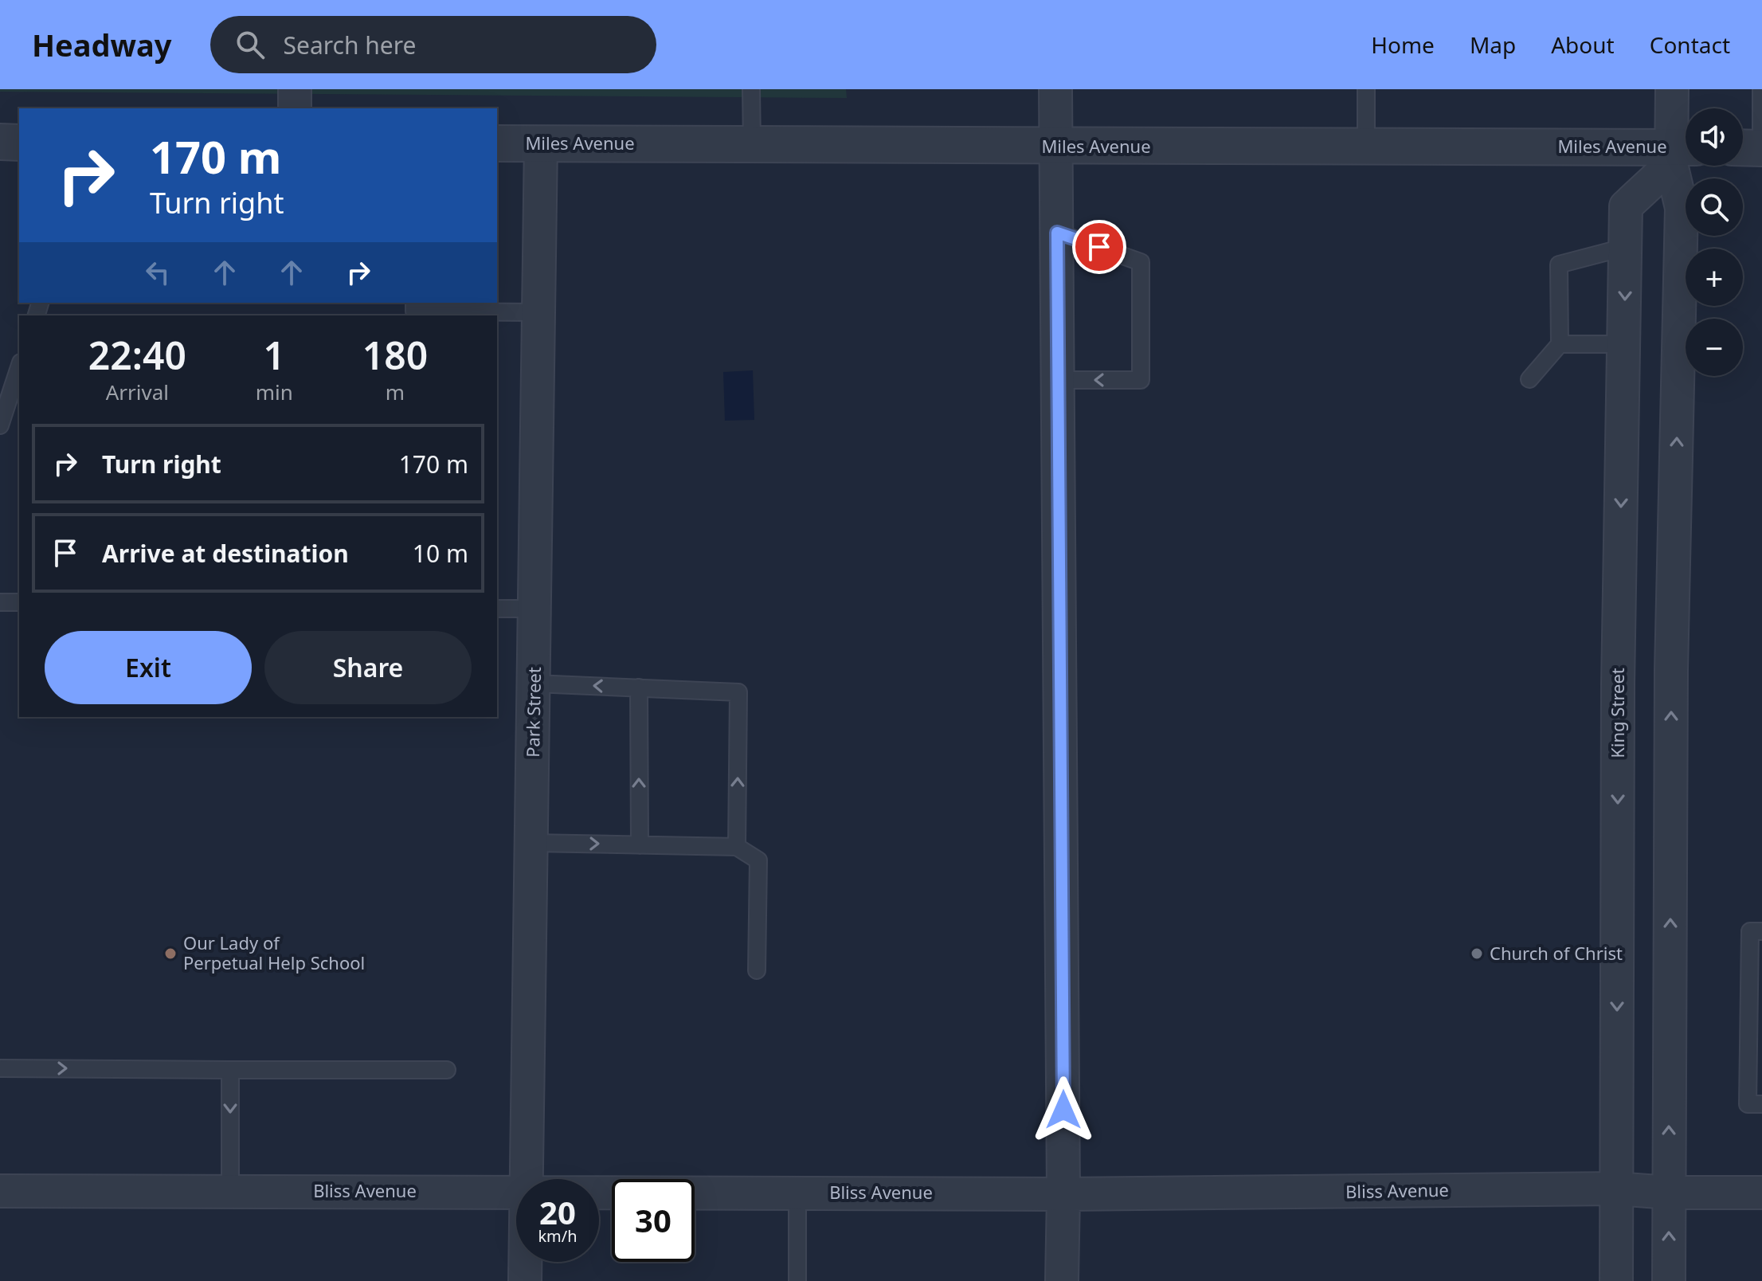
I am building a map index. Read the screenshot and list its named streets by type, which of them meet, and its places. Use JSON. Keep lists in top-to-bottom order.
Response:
{
  "streets": {
    "street": [
      "Miles Avenue",
      "Park Street",
      "King Street",
      "Bliss Avenue"
    ]
  },
  "crossings": [
    ["Miles Avenue", "Park Street"],
    ["Miles Avenue", "King Street"],
    ["King Street", "Bliss Avenue"]
  ],
  "places": ["Our Lady of Perpetual Help School", "Church of Christ"],
  "page": {
    "header": "Headway",
    "search": "Search here",
    "nav": [
      "Home",
      "Map",
      "About",
      "Contact"
    ],
    "map_buttons": ["+", "−"],
    "turn": ["170 m", "Turn right"],
    "eta": [
      "22:40",
      "Arrival",
      "1",
      "min",
      "180",
      "m"
    ],
    "list": [
      {
        "name": "Turn right",
        "value": "170 m"
      },
      {
        "name": "Arrive at destination",
        "value": "10 m"
      }
    ],
    "buttons": ["Exit", "Share"],
    "speed": "20 km/h",
    "limit": "30"
  }
}
